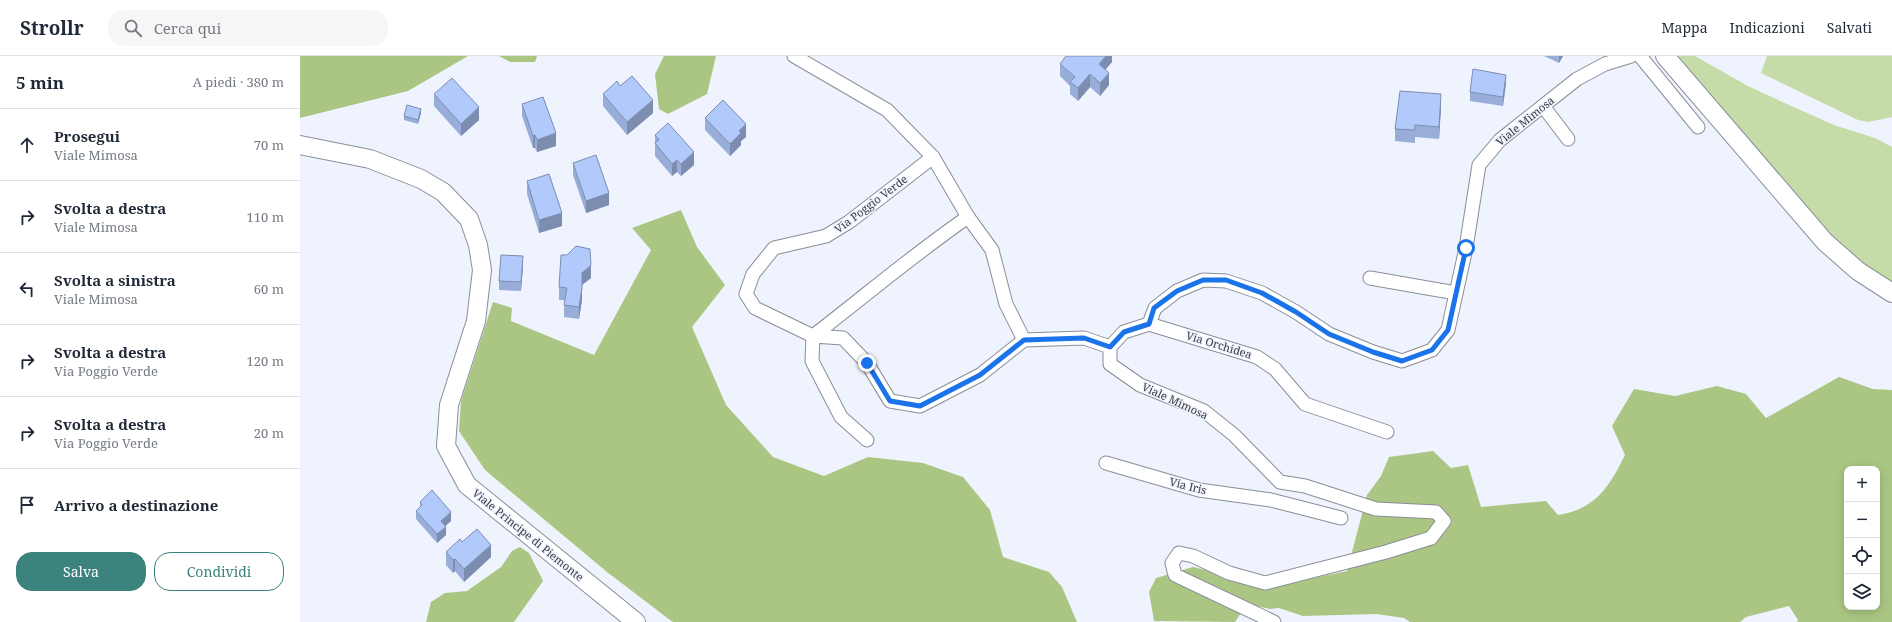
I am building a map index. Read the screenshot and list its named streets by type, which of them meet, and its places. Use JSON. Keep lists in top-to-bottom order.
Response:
{
  "streets": {
    "street": [
      "Viale Mimosa",
      "Via Poggio Verde",
      "Via Orchidea",
      "Via Iris",
      "Viale Principe di Piemonte"
    ]
  },
  "crossings": [
    ["Viale Mimosa", "Via Orchidea"]
  ],
  "page": {
    "header": "Strollr",
    "search": "Cerca qui",
    "nav": ["Mappa", "Indicazioni", "Salvati"],
    "heading": ["5 min", "A piedi · 380 m"],
    "list": [
      ["Prosegui", "Viale Mimosa", "70 m"],
      ["Svolta a destra", "Viale Mimosa", "110 m"],
      ["Svolta a sinistra", "Viale Mimosa", "60 m"],
      ["Svolta a destra", "Via Poggio Verde", "120 m"],
      ["Svolta a destra", "Via Poggio Verde", "20 m"],
      "Arrivo a destinazione"
    ],
    "map_buttons": ["+", "−"],
    "buttons": ["Salva", "Condividi"]
  }
}
